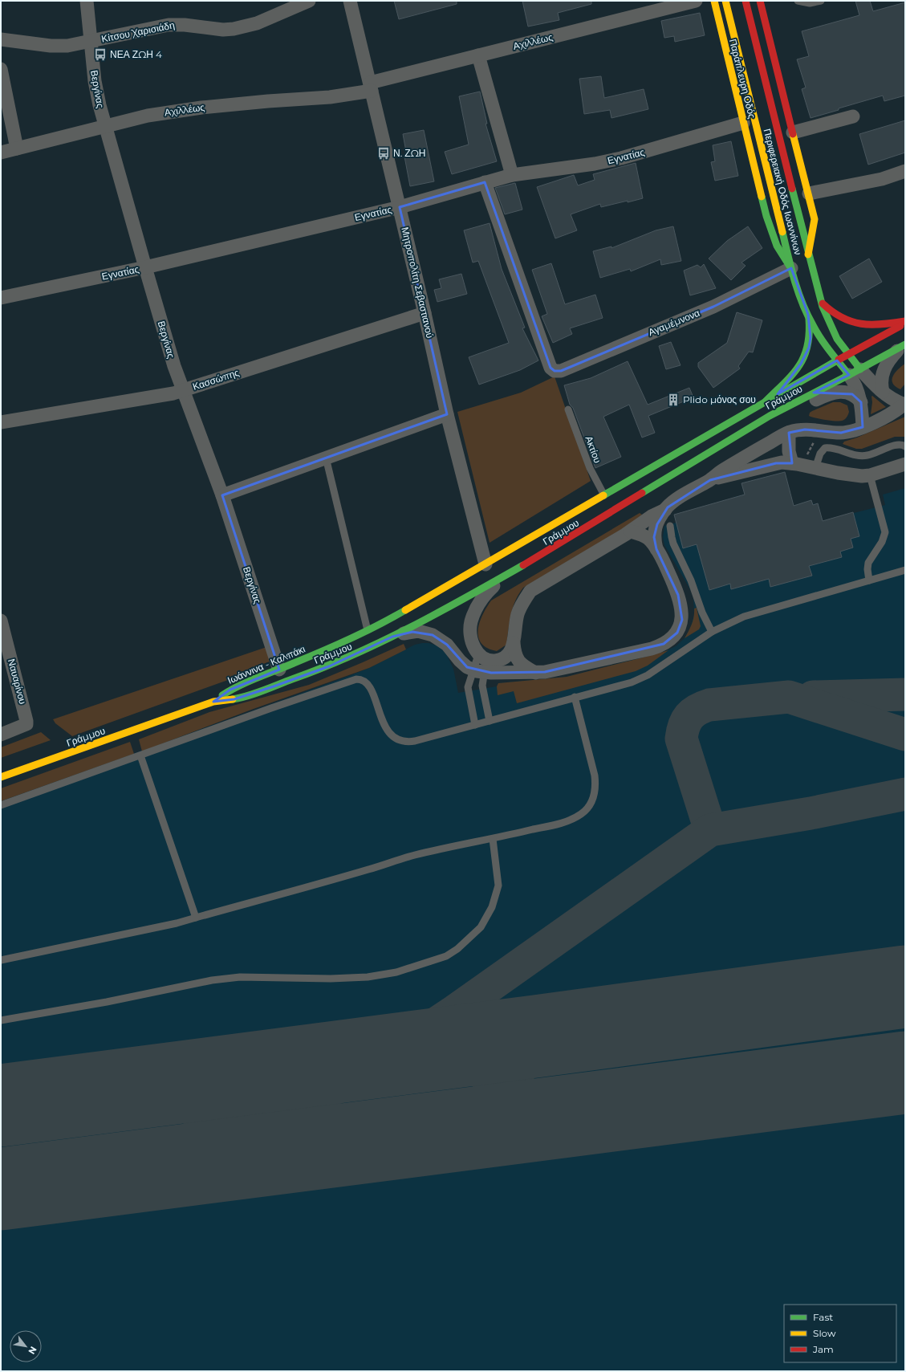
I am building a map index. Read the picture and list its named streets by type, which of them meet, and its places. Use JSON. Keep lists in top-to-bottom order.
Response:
{
  "streets": {
    "main road": [
      "Παράπλευρη Οδός",
      "Περιφερειακή Οδός Ιωαννίνων",
      "Γράμμου",
      "Ιωάννινα - Καλπάκι"
    ],
    "street": [
      "Κίτσου Χαρισιάδη",
      "Αχιλλέως",
      "Βεργίνας",
      "Εγνατίας",
      "Μητροπολίτη Σεβαστιανού",
      "Αγαμέμνονα",
      "Κασσώπης",
      "Ναυαρίνου"
    ],
    "lane": ["Ακτίου"]
  },
  "crossings": [
    ["Κίτσου Χαρισιάδη", "Βεργίνας"],
    ["Αχιλλέως", "Βεργίνας"],
    ["Αχιλλέως", "Μητροπολίτη Σεβαστιανού"],
    ["Παράπλευρη Οδός", "Εγνατίας"],
    ["Παράπλευρη Οδός", "Περιφερειακή Οδός Ιωαννίνων"],
    ["Παράπλευρη Οδός", "Αγαμέμνονα"],
    ["Βεργίνας", "Εγνατίας"],
    ["Βεργίνας", "Κασσώπης"],
    ["Βεργίνας", "Ιωάννινα - Καλπάκι"],
    ["Εγνατίας", "Μητροπολίτη Σεβαστιανού"],
    ["Εγνατίας", "Αγαμέμνονα"],
    ["Περιφερειακή Οδός Ιωαννίνων", "Αγαμέμνονα"],
    ["Περιφερειακή Οδός Ιωαννίνων", "Γράμμου"],
    ["Μητροπολίτη Σεβαστιανού", "Κασσώπης"],
    ["Μητροπολίτη Σεβαστιανού", "Γράμμου"],
    ["Γράμμου", "Ακτίου"],
    ["Γράμμου", "Ιωάννινα - Καλπάκι"]
  ],
  "places": {
    "bus stop": ["ΝΕΑ ΖΩΗ 4", "Ν. ΖΩΗ"],
    "building": ["Plido μόνος σου"]
  },
  "legend": ["Fast", "Slow", "Jam"],
  "north": "bottom right"
}
